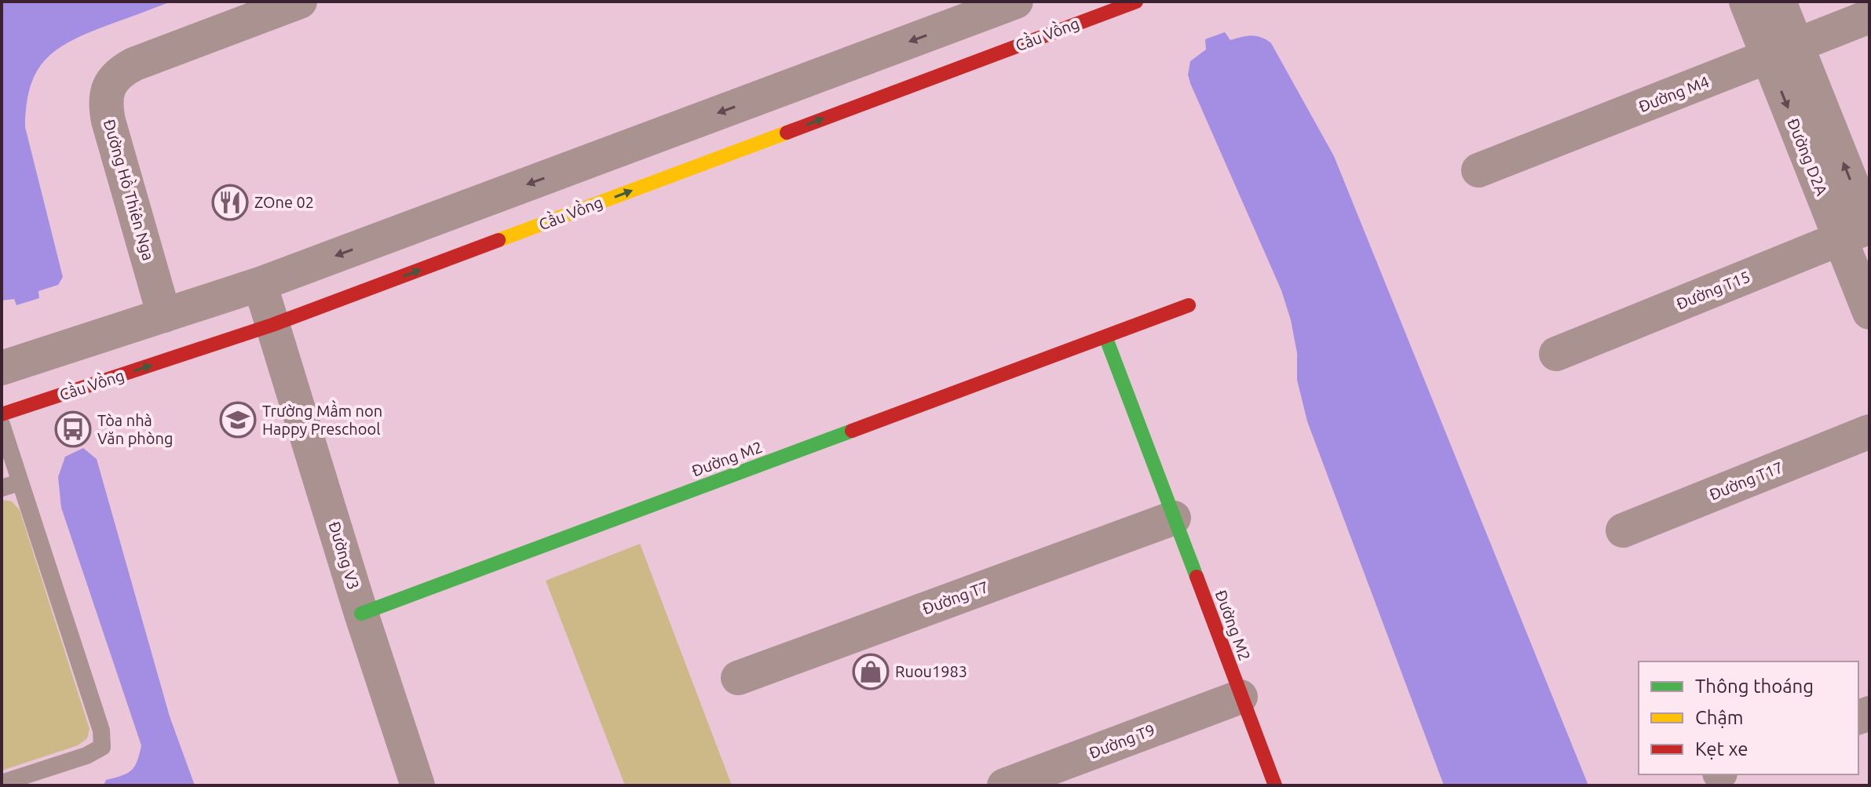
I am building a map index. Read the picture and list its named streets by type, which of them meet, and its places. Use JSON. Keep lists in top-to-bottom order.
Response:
{
  "streets": {
    "street": [
      "Cầu Vồng",
      "Đường M4",
      "Đường D2A",
      "Đường Hồ Thiên Nga",
      "Đường T15",
      "Đường M2",
      "Đường T17",
      "Đường V3",
      "Đường T7",
      "Đường T9"
    ]
  },
  "crossings": [
    ["Cầu Vồng", "Đường V3"],
    ["Đường M4", "Đường D2A"],
    ["Đường D2A", "Đường T15"],
    ["Đường M2", "Đường V3"],
    ["Đường M2", "Đường T7"],
    ["Đường M2", "Đường T9"]
  ],
  "places": {
    "restaurant": ["ZOne 02"],
    "school or university": ["Trường Mầm non Happy Preschool"],
    "bus stop": ["Tòa nhà Văn phòng"],
    "shop": ["Ruou1983"]
  },
  "legend": ["Thông thoáng", "Chậm", "Kẹt xe"]
}
